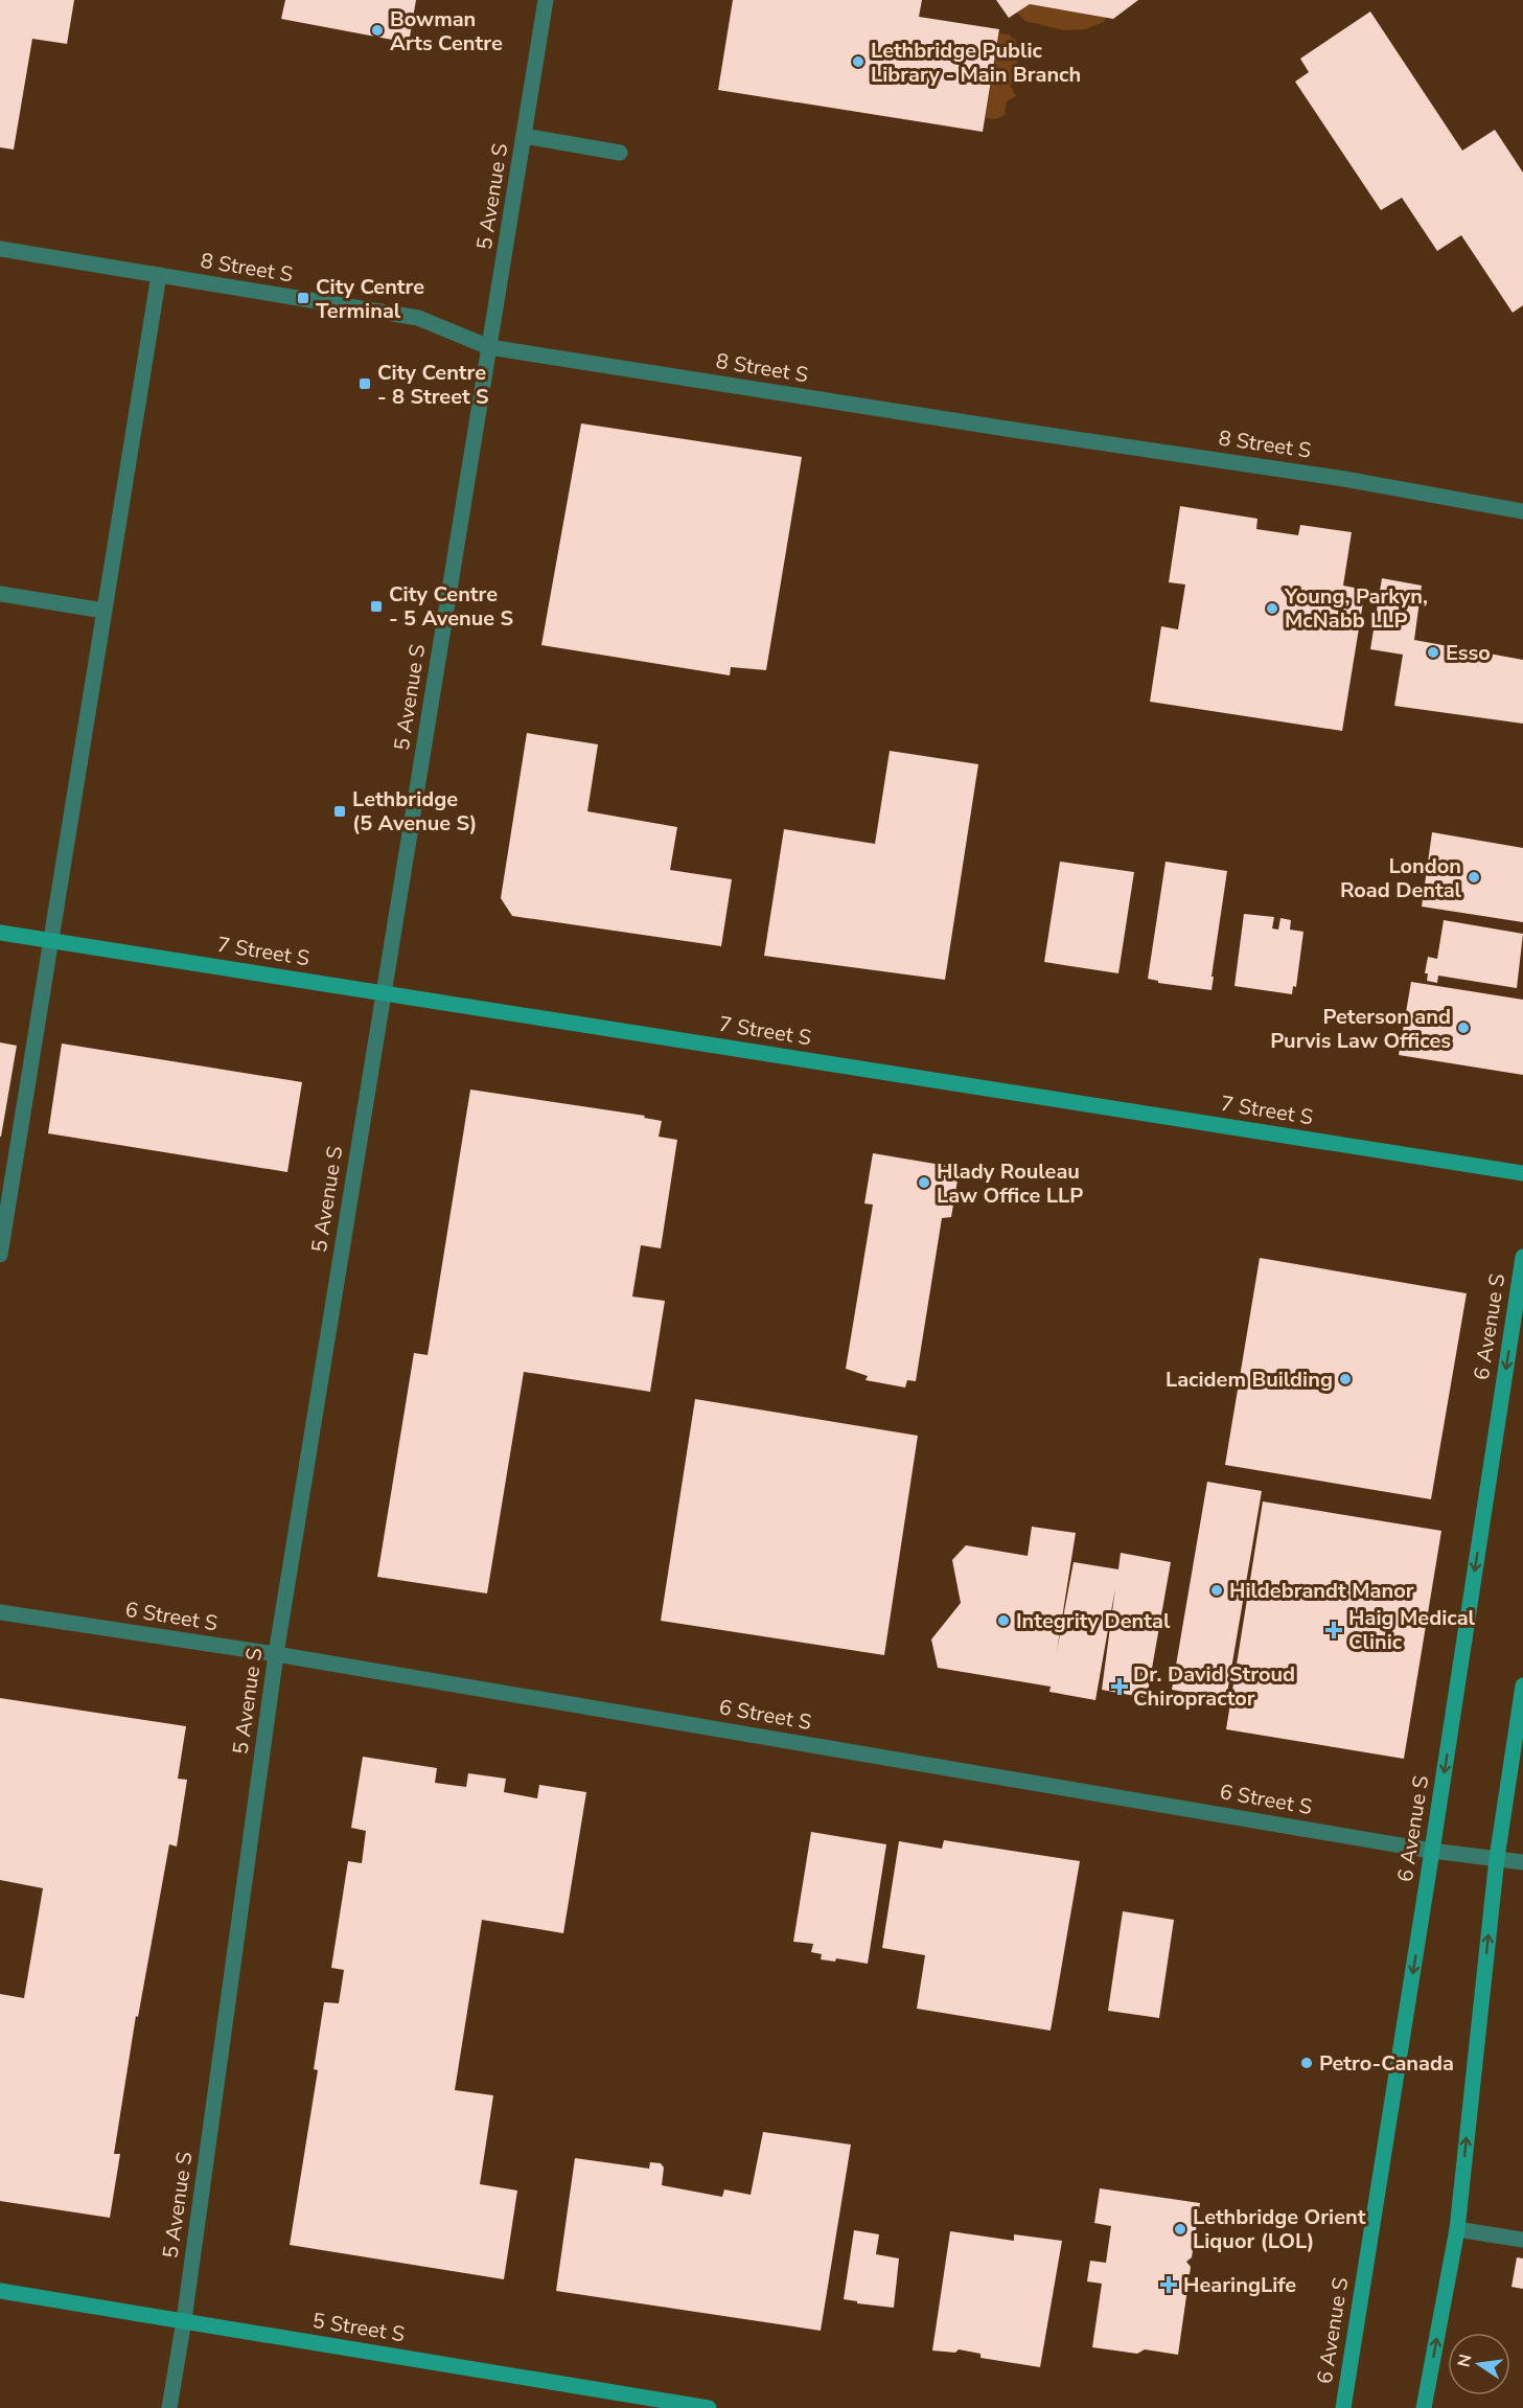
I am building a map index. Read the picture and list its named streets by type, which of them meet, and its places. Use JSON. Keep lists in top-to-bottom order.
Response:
{
  "streets": {
    "street": [
      "5 Avenue S",
      "8 Street S",
      "7 Street S",
      "6 Avenue S",
      "6 Street S",
      "5 Street S"
    ]
  },
  "crossings": [
    ["5 Avenue S", "8 Street S"],
    ["5 Avenue S", "7 Street S"],
    ["5 Avenue S", "6 Street S"],
    ["5 Avenue S", "5 Street S"],
    ["6 Avenue S", "6 Street S"]
  ],
  "places": {
    "other": [
      "Bowman Arts Centre",
      "Lethbridge Public Library - Main Branch",
      "Young, Parkyn, McNabb LLP",
      "Esso",
      "London Road Dental",
      "Peterson and Purvis Law Offices",
      "Hlady Rouleau Law Office LLP",
      "Lacidem Building",
      "Hildebrandt Manor",
      "Integrity Dental",
      "Petro-Canada",
      "Lethbridge Orient Liquor (LOL)"
    ],
    "transit": [
      "City Centre Terminal",
      "City Centre - 8 Street S",
      "City Centre - 5 Avenue S",
      "Lethbridge (5 Avenue S)"
    ],
    "health": ["Haig Medical Clinic", "Dr. David Stroud Chiropractor", "HearingLife"]
  },
  "north": "left"
}
